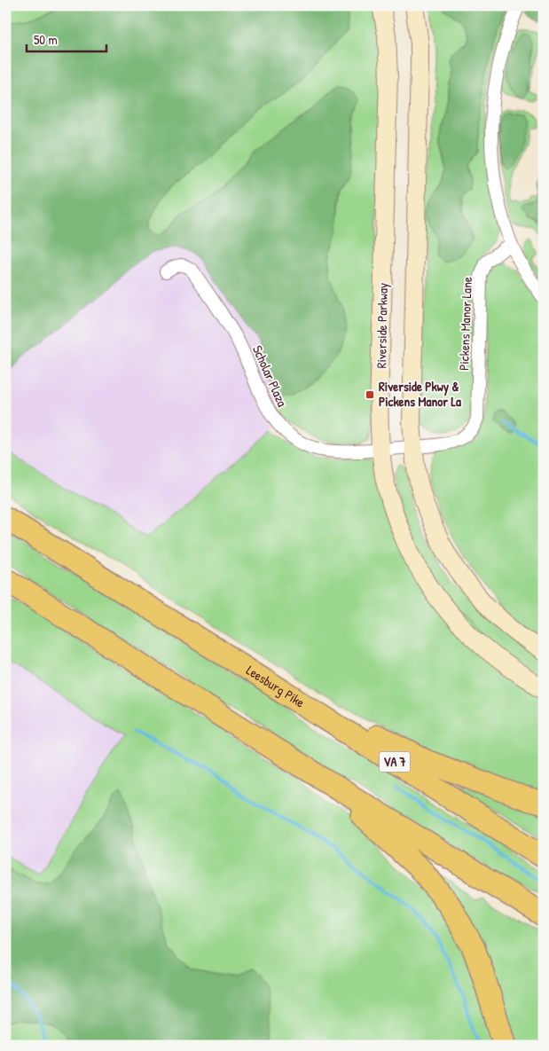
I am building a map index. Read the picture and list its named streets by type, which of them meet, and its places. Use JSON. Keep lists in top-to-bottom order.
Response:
{
  "streets": {
    "highway": ["Leesburg Pike", "VA 7"],
    "main road": ["Riverside Parkway"],
    "street": ["Pickens Manor Lane", "Scholar Plaza"]
  },
  "crossings": [
    ["Pickens Manor Lane", "Riverside Parkway"],
    ["Pickens Manor Lane", "Scholar Plaza"],
    ["Riverside Parkway", "Scholar Plaza"]
  ],
  "places": {
    "transit": ["Riverside Pkwy & Pickens Manor La"]
  },
  "scale_bar": "50 m"
}
